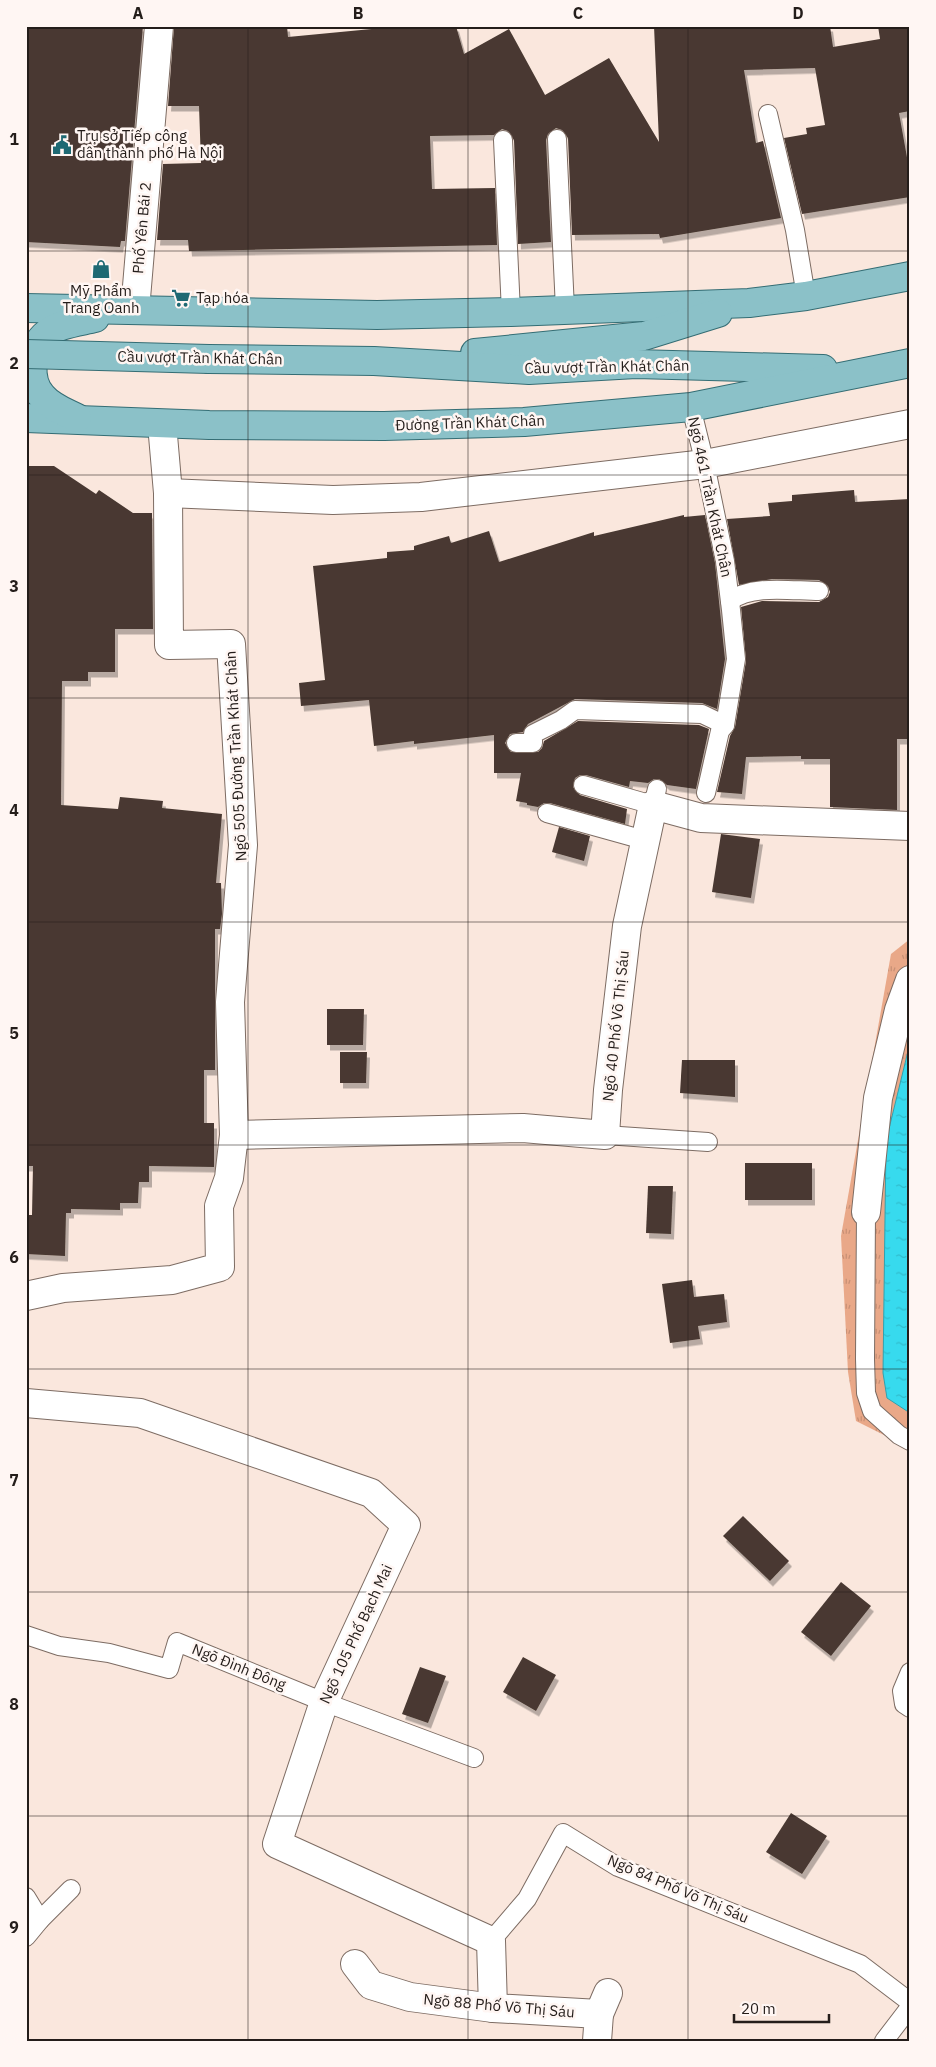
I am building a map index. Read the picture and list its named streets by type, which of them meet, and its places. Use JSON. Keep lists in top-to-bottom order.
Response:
{
  "streets": {
    "main road": ["Cầu vượt Trần Khát Chân", "Đường Trần Khát Chân"],
    "street": [
      "Phố Yên Bái 2",
      "Ngõ 505 Đường Trần Khát Chân",
      "Ngõ 40 Phố Võ Thị Sáu",
      "Ngõ 105 Phố Bạch Mai",
      "Ngõ 88 Phố Võ Thị Sáu"
    ],
    "lane": ["Ngõ 461 Trần Khát Chân", "Ngõ Đình Đông", "Ngõ 84 Phố Võ Thị Sáu"]
  },
  "crossings": [
    ["Cầu vượt Trần Khát Chân", "Đường Trần Khát Chân"],
    ["Đường Trần Khát Chân", "Ngõ 461 Trần Khát Chân"],
    ["Đường Trần Khát Chân", "Ngõ 505 Đường Trần Khát Chân"],
    ["Ngõ 105 Phố Bạch Mai", "Ngõ Đình Đông"],
    ["Ngõ 105 Phố Bạch Mai", "Ngõ 84 Phố Võ Thị Sáu"]
  ],
  "places": {
    "public building": ["Trụ sở Tiếp công dân thành phố Hà Nội"],
    "shop": ["Mỹ Phẩm Trang Oanh"],
    "supermarket": ["Tạp hóa"]
  },
  "scale_bar": "20 m",
  "grid": {
    "columns": [
      "A",
      "B",
      "C",
      "D"
    ],
    "rows": [
      "1",
      "2",
      "3",
      "4",
      "5",
      "6",
      "7",
      "8",
      "9"
    ]
  }
}
